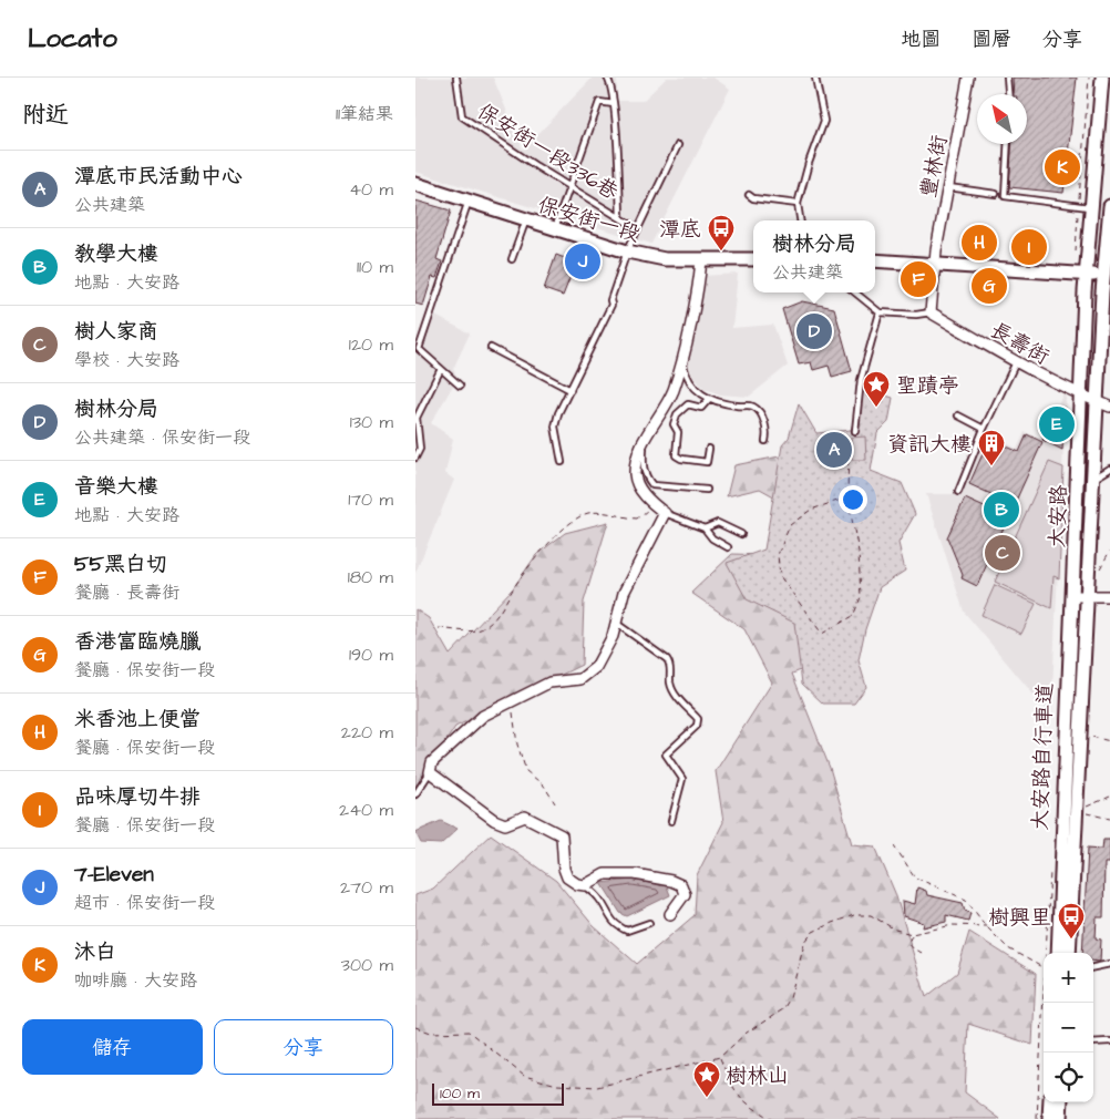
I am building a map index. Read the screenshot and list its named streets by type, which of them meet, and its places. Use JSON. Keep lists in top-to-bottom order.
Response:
{
  "streets": {
    "street": [
      "豐林街",
      "保安街一段",
      "長壽街",
      "大安路"
    ],
    "lane": ["保安街一段336巷"]
  },
  "crossings": [
    ["長壽街", "大安路"]
  ],
  "places": {
    "bus stop": ["潭底", "樹興里"],
    "place": ["聖蹟亭", "樹林山"],
    "building": ["資訊大樓"]
  },
  "scale_bar": "100 m",
  "north": "top left",
  "page": {
    "header": "Locato",
    "nav": ["地圖", "圖層", "分享"],
    "heading": ["附近", "11筆結果"],
    "pins": [
      "K",
      "H",
      "I",
      "J",
      "F",
      "G",
      "D",
      "E",
      "A",
      "B",
      "C"
    ],
    "list": [
      {
        "mark": "A",
        "name": "潭底市民活動中心",
        "note": "公共建築",
        "value": "40 m"
      },
      {
        "mark": "B",
        "name": "教學大樓",
        "note": "地點 · 大安路",
        "value": "110 m"
      },
      {
        "mark": "C",
        "name": "樹人家商",
        "note": "學校 · 大安路",
        "value": "120 m"
      },
      {
        "mark": "D",
        "name": "樹林分局",
        "note": "公共建築 · 保安街一段",
        "value": "130 m"
      },
      {
        "mark": "E",
        "name": "音樂大樓",
        "note": "地點 · 大安路",
        "value": "170 m"
      },
      {
        "mark": "F",
        "name": "55黑白切",
        "note": "餐廳 · 長壽街",
        "value": "180 m"
      },
      {
        "mark": "G",
        "name": "香港富臨燒臘",
        "note": "餐廳 · 保安街一段",
        "value": "190 m"
      },
      {
        "mark": "H",
        "name": "米香池上便當",
        "note": "餐廳 · 保安街一段",
        "value": "220 m"
      },
      {
        "mark": "I",
        "name": "品味厚切牛排",
        "note": "餐廳 · 保安街一段",
        "value": "240 m"
      },
      {
        "mark": "J",
        "name": "7-Eleven",
        "note": "超市 · 保安街一段",
        "value": "270 m"
      },
      {
        "mark": "K",
        "name": "沐白",
        "note": "咖啡廳 · 大安路",
        "value": "300 m"
      }
    ],
    "popup": ["樹林分局", "公共建築"],
    "map_buttons": ["+", "−"],
    "buttons": ["儲存", "分享"],
    "scale": "100 m"
  }
}
